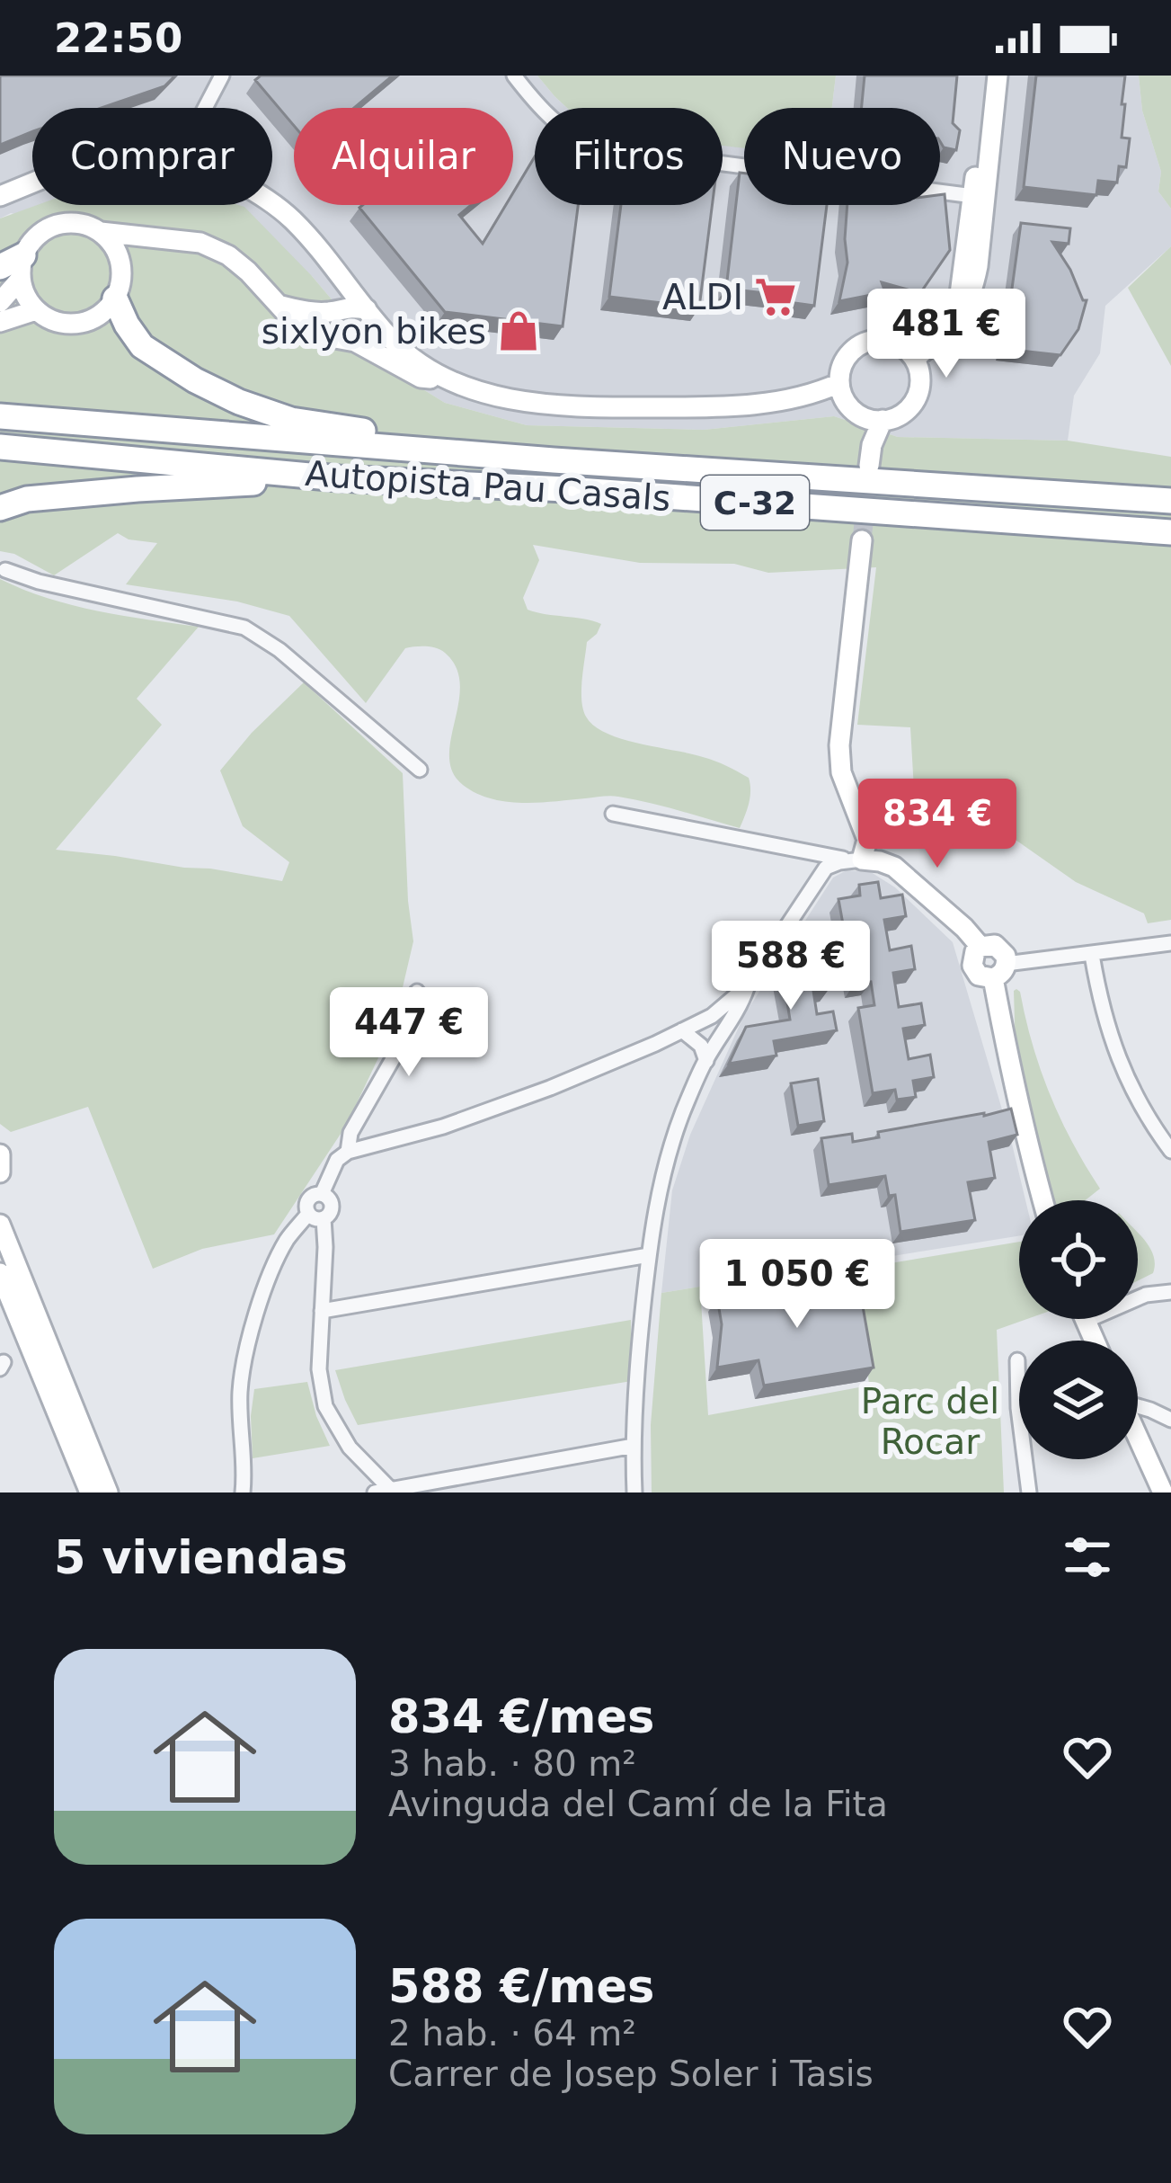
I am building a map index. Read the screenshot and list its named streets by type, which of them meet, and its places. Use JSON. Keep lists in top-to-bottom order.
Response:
{
  "streets": {
    "highway": ["Autopista Pau Casals", "C-32"]
  },
  "parks": ["Parc del Rocar"],
  "places": {
    "supermarket": ["ALDI"],
    "shop": ["sixlyon bikes"]
  },
  "page": {
    "status": "22:50",
    "chip": [
      "Comprar",
      "Alquilar",
      "Filtros",
      "Nuevo"
    ],
    "price": [
      "481 €",
      "834 €",
      "588 €",
      "447 €",
      "1 050 €"
    ],
    "heading": "5 viviendas",
    "list": [
      {
        "name": "834 €/mes",
        "note": "3 hab. · 80 m² · Avinguda del Camí de la Fita"
      },
      {
        "name": "588 €/mes",
        "note": "2 hab. · 64 m² · Carrer de Josep Soler i Tasis"
      }
    ]
  }
}
